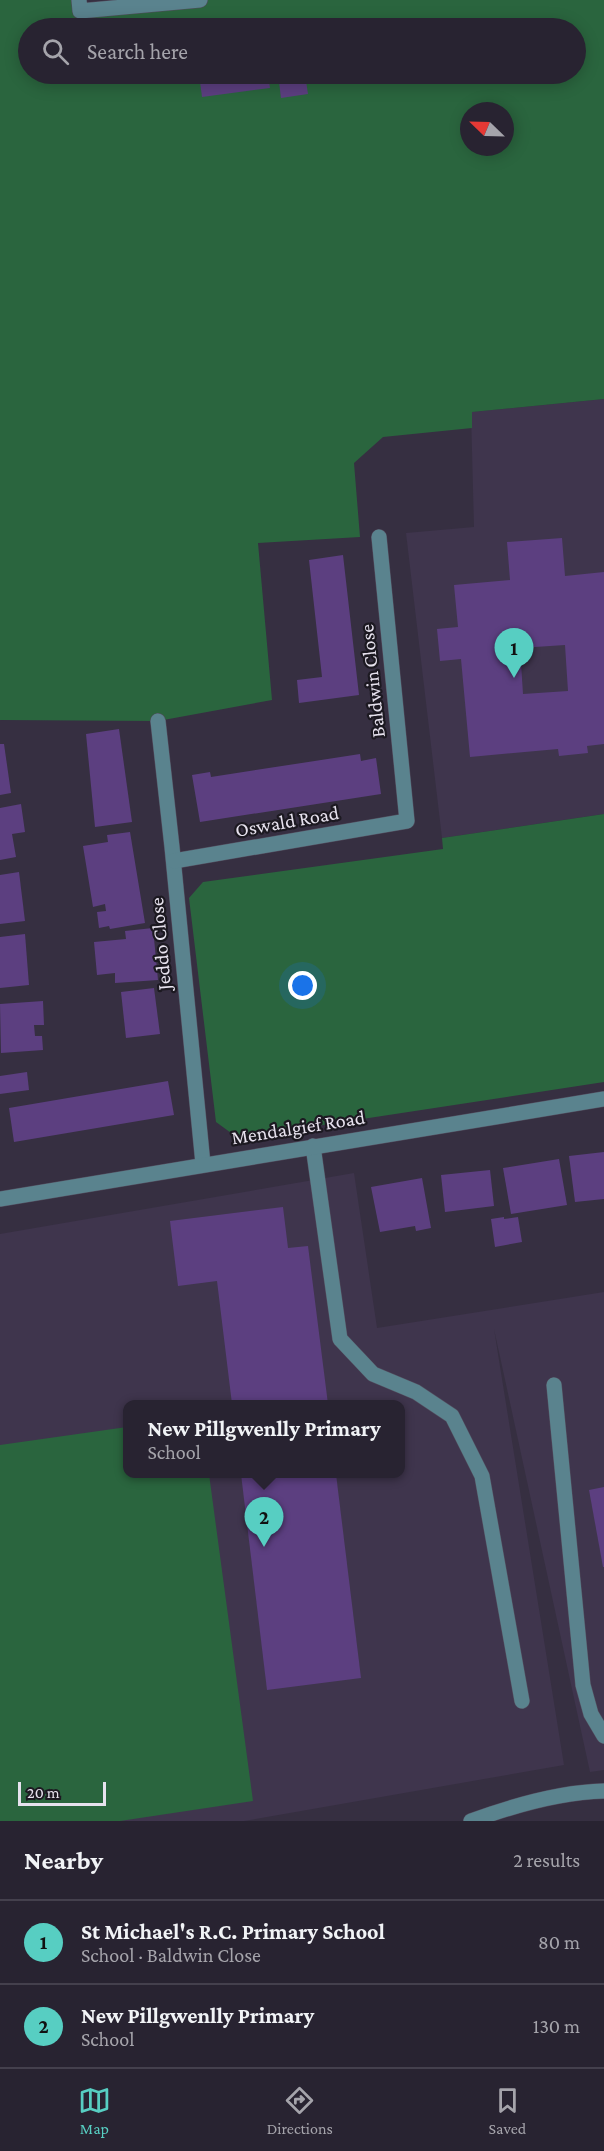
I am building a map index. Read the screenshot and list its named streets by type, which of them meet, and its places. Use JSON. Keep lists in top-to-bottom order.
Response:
{
  "streets": {
    "street": [
      "Baldwin Close",
      "Oswald Road",
      "Jeddo Close",
      "Mendalgief Road"
    ]
  },
  "crossings": [
    ["Baldwin Close", "Oswald Road"],
    ["Oswald Road", "Jeddo Close"],
    ["Jeddo Close", "Mendalgief Road"]
  ],
  "scale_bar": "20 m",
  "north": "top left",
  "page": {
    "search": "Search here",
    "pins": ["1", "2"],
    "popup": ["New Pillgwenlly Primary", "School"],
    "scale": "20 m",
    "heading": ["Nearby", "2 results"],
    "list": [
      {
        "mark": "1",
        "name": "St Michael's R.C. Primary School",
        "note": "School · Baldwin Close",
        "value": "80 m"
      },
      {
        "mark": "2",
        "name": "New Pillgwenlly Primary",
        "note": "School",
        "value": "130 m"
      }
    ],
    "nav": ["Map", "Directions", "Saved"]
  }
}
